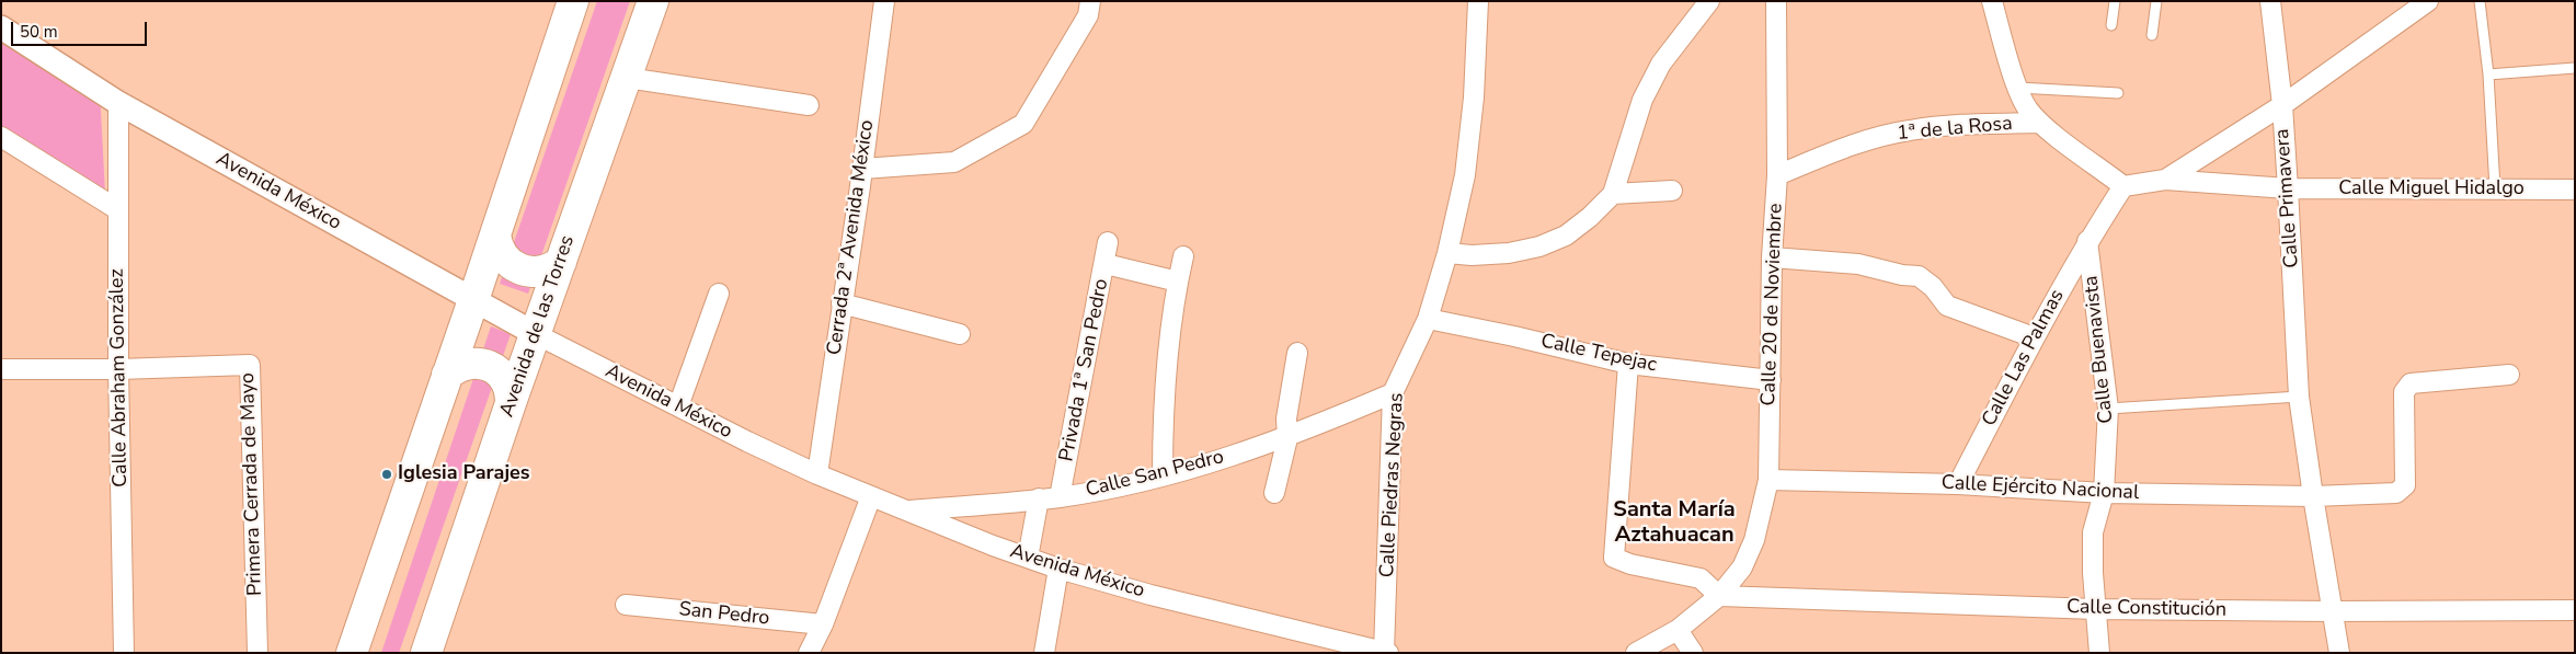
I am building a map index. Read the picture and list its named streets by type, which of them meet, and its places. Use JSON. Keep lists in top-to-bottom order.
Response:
{
  "streets": {
    "main road": ["Avenida de las Torres"],
    "street": [
      "1ª de la Rosa",
      "Calle Miguel Hidalgo",
      "Avenida México",
      "Calle Primavera",
      "Cerrada 2ª Avenida México",
      "Calle 20 de Noviembre",
      "Calle Buenavista",
      "Calle Tepejac",
      "Calle Las Palmas",
      "Privada 1ª San Pedro",
      "Calle Abraham González",
      "Calle San Pedro",
      "Primera Cerrada de Mayo",
      "Calle Piedras Negras",
      "Calle Ejército Nacional",
      "Calle Constitución",
      "San Pedro"
    ]
  },
  "crossings": [
    ["1ª de la Rosa", "Calle 20 de Noviembre"],
    ["Calle Miguel Hidalgo", "Calle Primavera"],
    ["Avenida México", "Cerrada 2ª Avenida México"],
    ["Avenida México", "Avenida de las Torres"],
    ["Avenida México", "Calle Abraham González"],
    ["Avenida México", "Calle San Pedro"],
    ["Avenida México", "Calle Piedras Negras"],
    ["Calle Primavera", "Calle Ejército Nacional"],
    ["Calle Primavera", "Calle Constitución"],
    ["Calle 20 de Noviembre", "Calle Tepejac"],
    ["Calle 20 de Noviembre", "Calle Ejército Nacional"],
    ["Calle 20 de Noviembre", "Calle Constitución"],
    ["Calle Buenavista", "Calle Las Palmas"],
    ["Calle Buenavista", "Calle Ejército Nacional"],
    ["Calle Buenavista", "Calle Constitución"],
    ["Calle Tepejac", "Calle Piedras Negras"],
    ["Calle Las Palmas", "Calle Ejército Nacional"],
    ["Privada 1ª San Pedro", "Calle San Pedro"],
    ["Calle Abraham González", "Primera Cerrada de Mayo"],
    ["Calle San Pedro", "Calle Piedras Negras"]
  ],
  "districts": ["Santa María Aztahuacan"],
  "places": ["Iglesia Parajes"],
  "scale_bar": "50 m"
}
